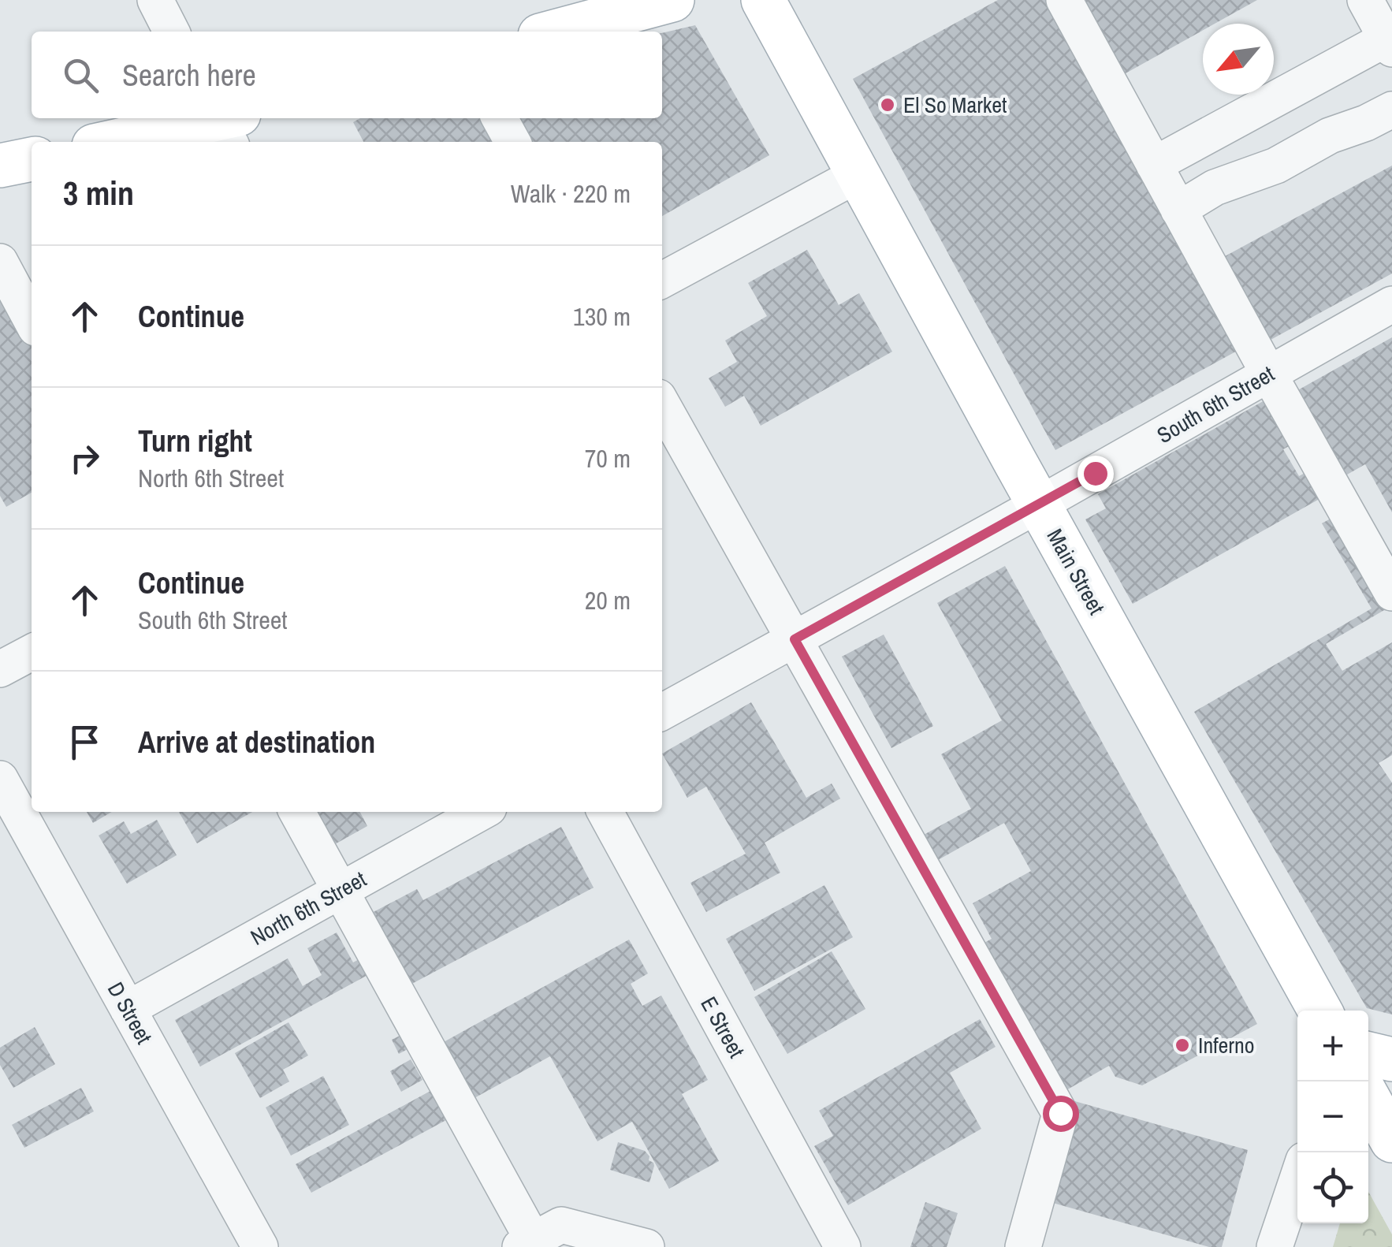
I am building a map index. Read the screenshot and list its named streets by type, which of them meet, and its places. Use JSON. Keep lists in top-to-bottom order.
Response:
{
  "streets": {
    "main road": ["Main Street"],
    "street": [
      "South 6th Street",
      "North 6th Street",
      "D Street",
      "E Street"
    ]
  },
  "crossings": [
    ["South 6th Street", "Main Street"],
    ["North 6th Street", "D Street"]
  ],
  "places": ["El So Market", "Inferno"],
  "north": "bottom left",
  "page": {
    "search": "Search here",
    "heading": ["3 min", "Walk · 220 m"],
    "list": [
      ["Continue", "130 m"],
      ["Turn right", "North 6th Street", "70 m"],
      ["Continue", "South 6th Street", "20 m"],
      "Arrive at destination"
    ],
    "map_buttons": ["+", "−"]
  }
}
